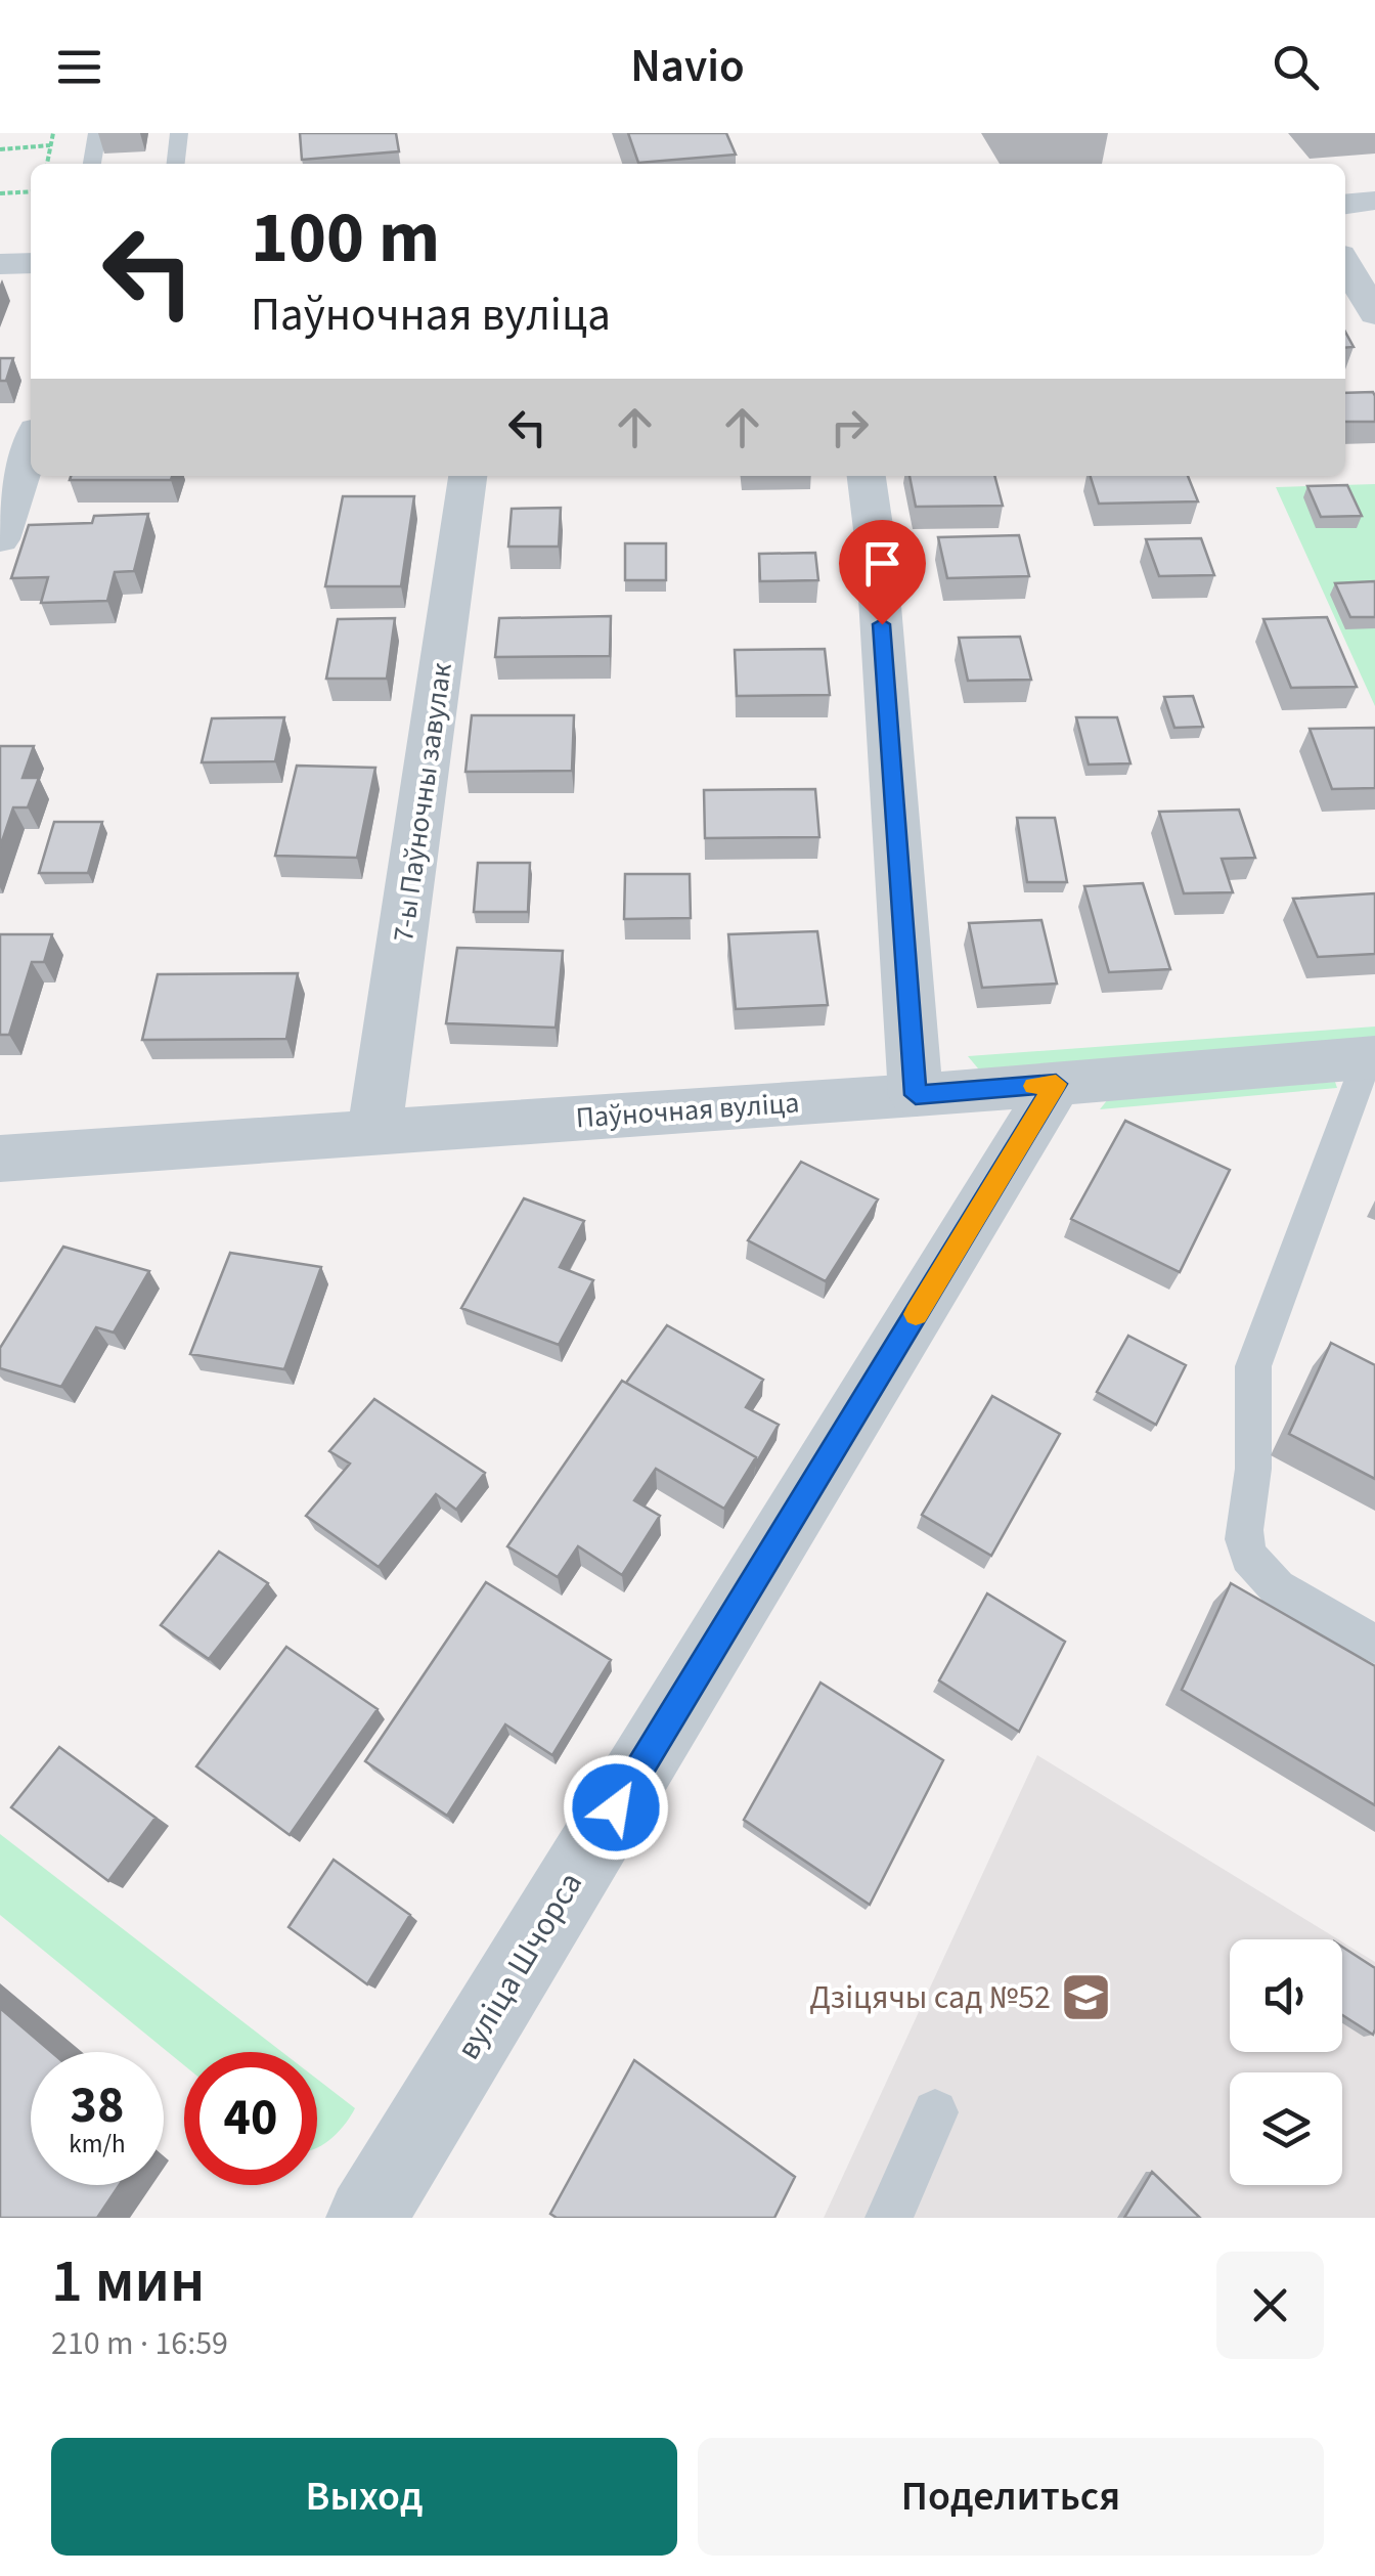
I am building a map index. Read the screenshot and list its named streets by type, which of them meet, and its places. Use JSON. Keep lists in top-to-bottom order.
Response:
{
  "streets": {
    "street": ["7-ы Паўночны завулак", "Паўночная вуліца", "вуліца Шчорса"]
  },
  "crossings": [
    ["7-ы Паўночны завулак", "Паўночная вуліца"],
    ["Паўночная вуліца", "вуліца Шчорса"]
  ],
  "places": {
    "school or university": ["Дзіцячы сад №52"]
  },
  "page": {
    "header": "Navio",
    "turn": ["100 m", "Паўночная вуліца"],
    "speed": "38 km/h",
    "limit": "40",
    "heading": ["1 мин", "210 m · 16:59"],
    "buttons": ["Выход", "Поделиться"]
  }
}
